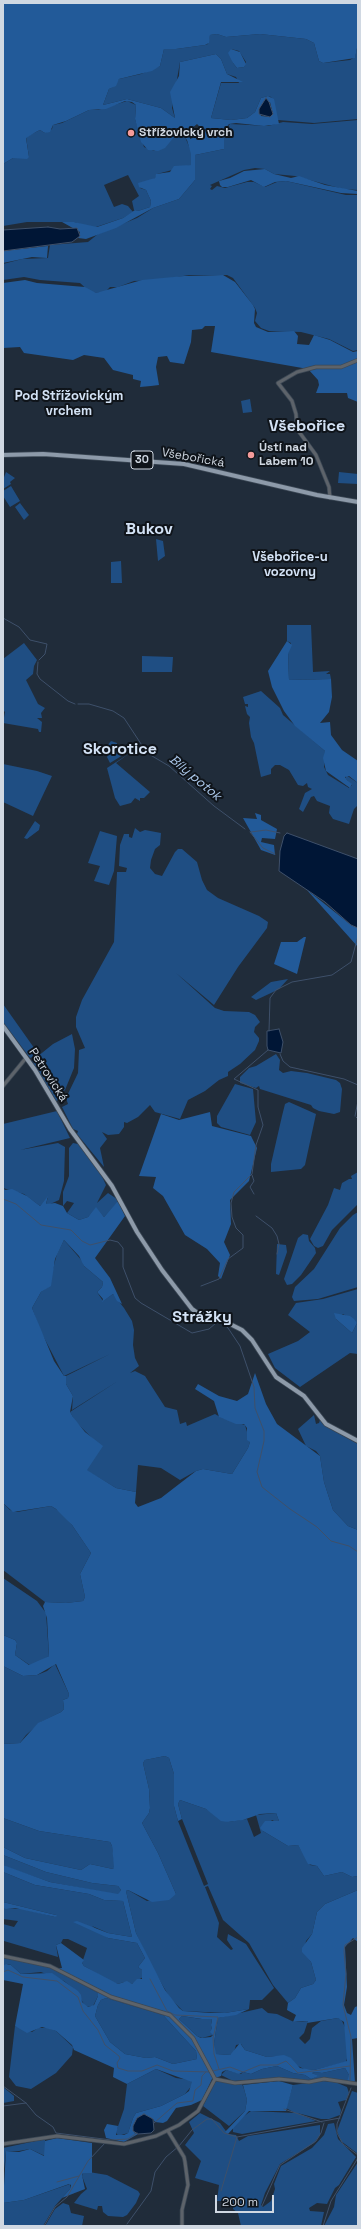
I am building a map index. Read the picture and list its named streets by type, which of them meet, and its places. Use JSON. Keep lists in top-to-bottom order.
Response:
{
  "streets": {
    "main road": ["Všebořická", "30", "Petrovická"]
  },
  "crossings": [
    ["Všebořická", "30"]
  ],
  "districts": [
    "Pod Střížovickým vrchem",
    "Všebořice",
    "Bukov",
    "Všebořice-u vozovny",
    "Skorotice",
    "Strážky"
  ],
  "water": ["Bílý potok"],
  "places": ["Střížovický vrch", "Ústí nad Labem 10"],
  "scale_bar": "200 m"
}
